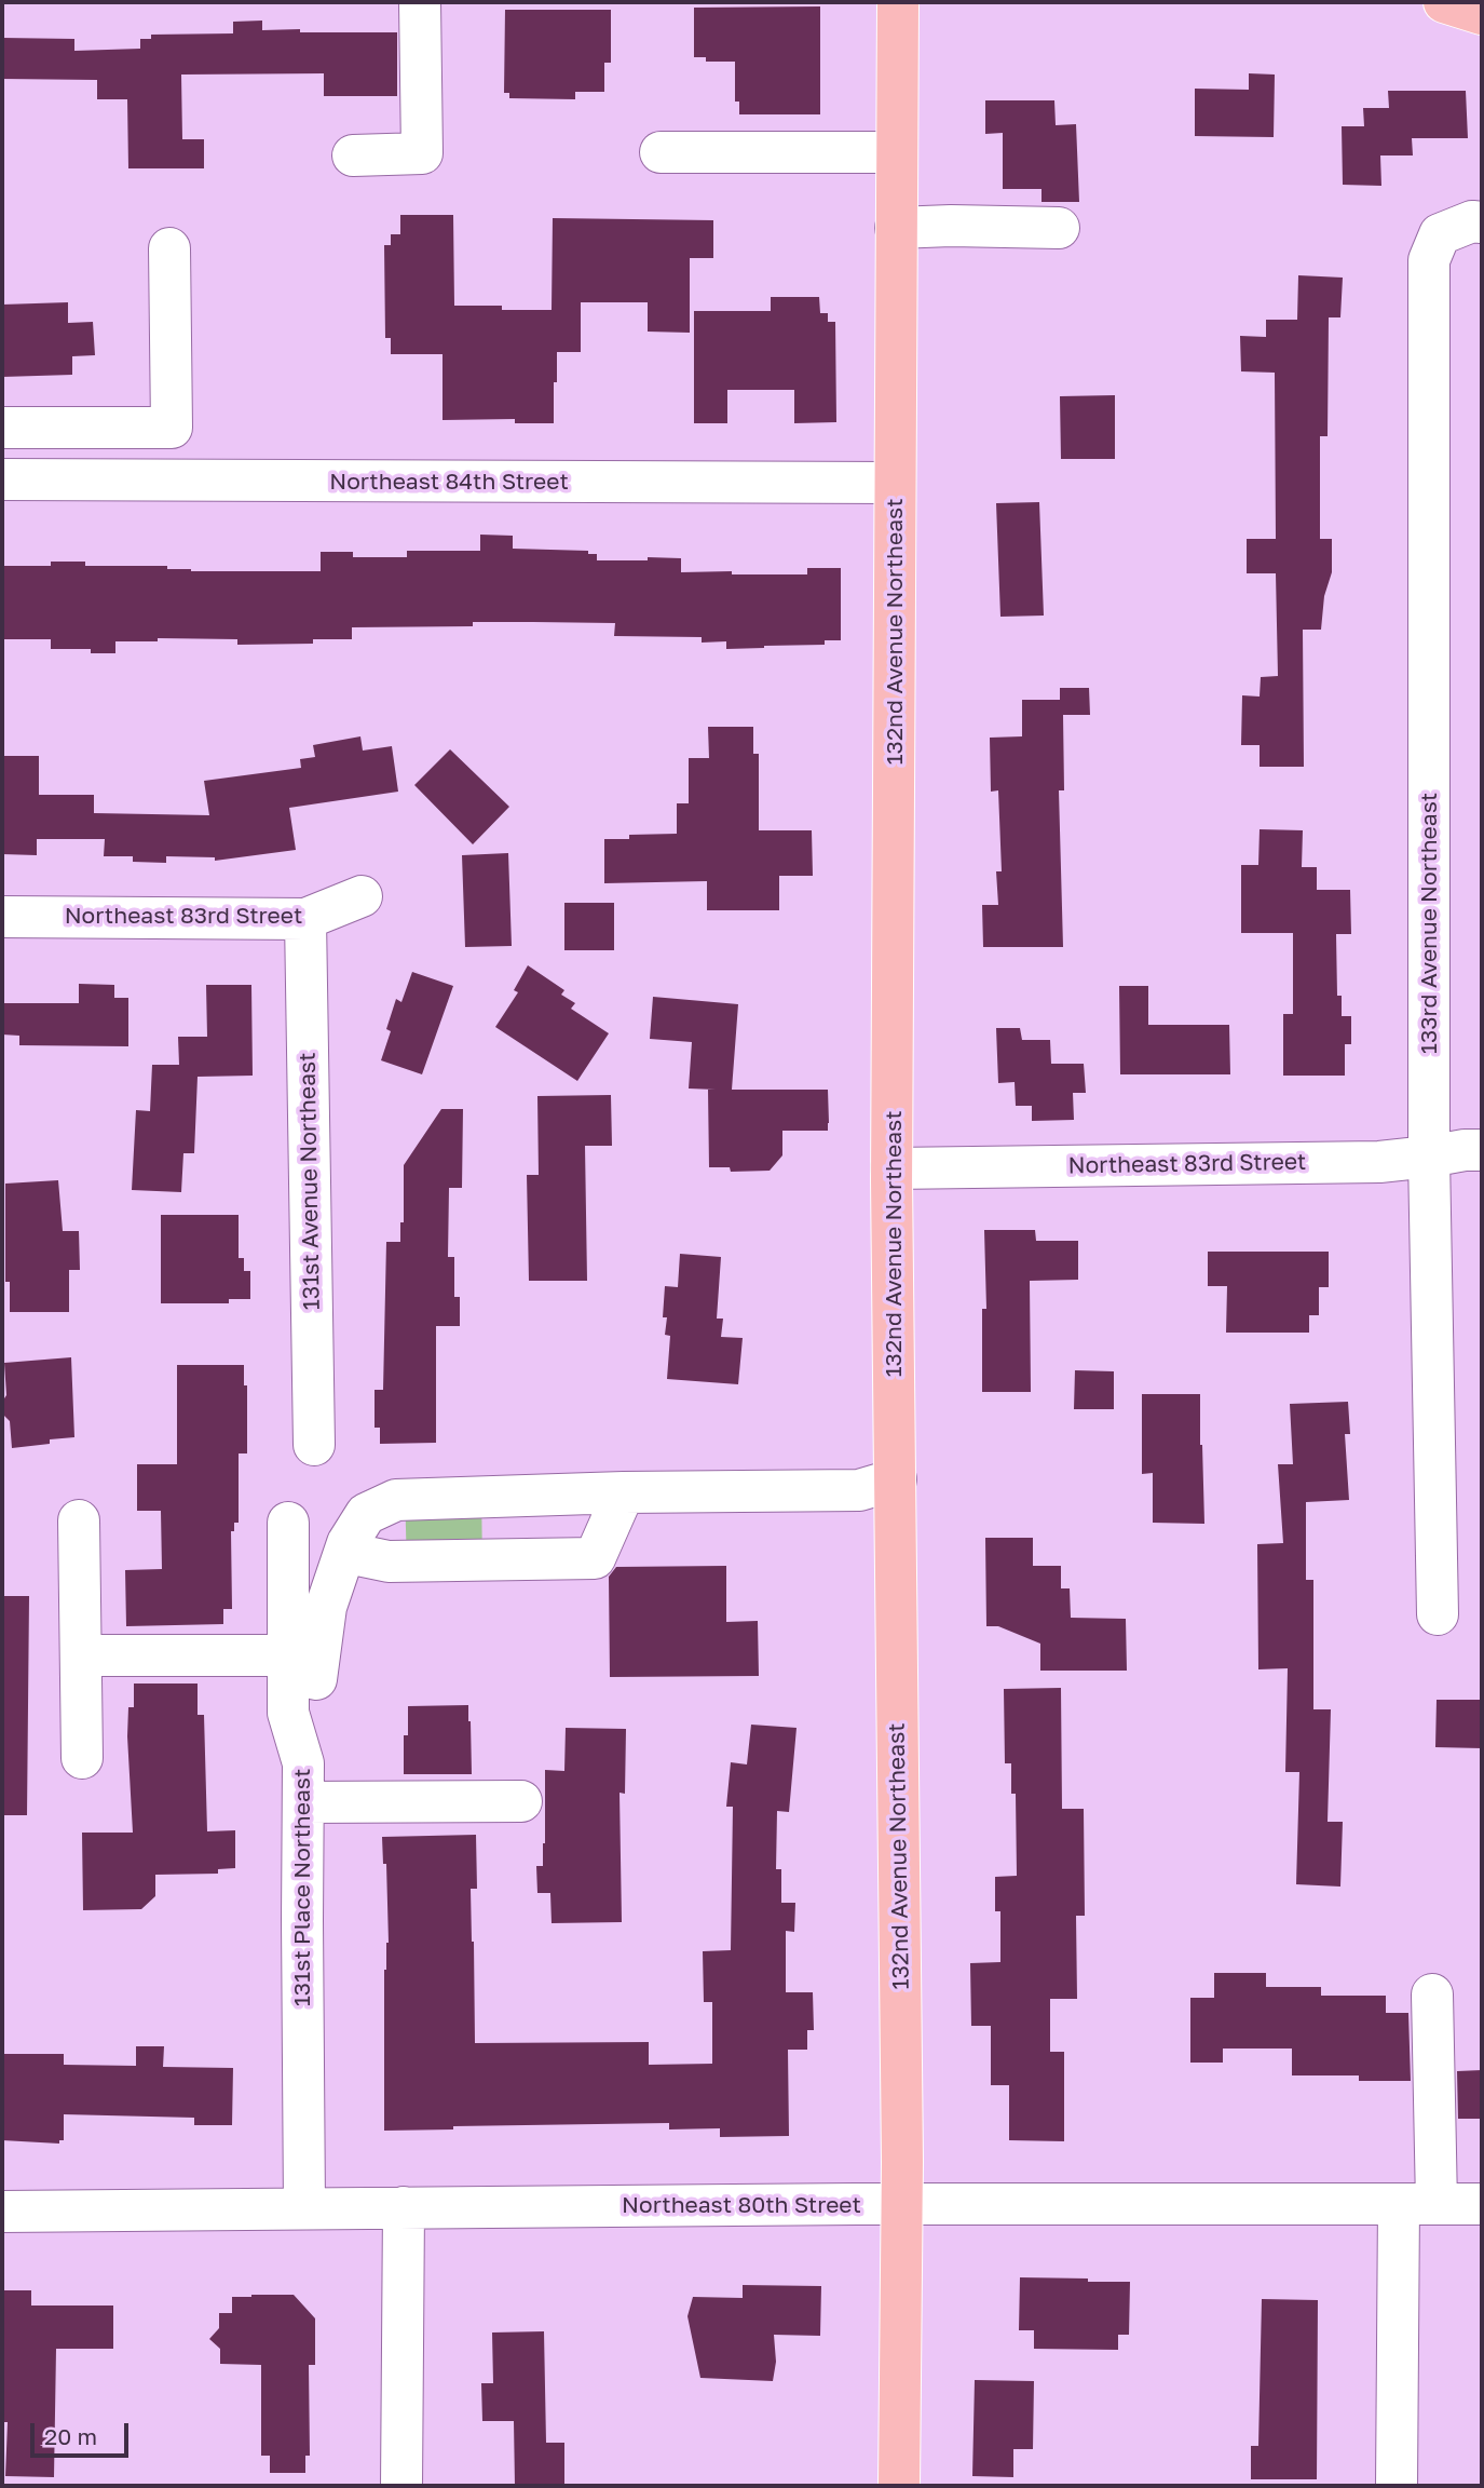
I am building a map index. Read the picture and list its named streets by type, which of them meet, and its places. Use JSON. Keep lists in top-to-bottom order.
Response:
{
  "streets": {
    "main road": ["132nd Avenue Northeast"],
    "street": [
      "Northeast 84th Street",
      "Northeast 83rd Street",
      "133rd Avenue Northeast",
      "131st Avenue Northeast",
      "131st Place Northeast",
      "Northeast 80th Street"
    ]
  },
  "crossings": [
    ["Northeast 84th Street", "132nd Avenue Northeast"],
    ["132nd Avenue Northeast", "Northeast 83rd Street"],
    ["132nd Avenue Northeast", "Northeast 80th Street"],
    ["Northeast 83rd Street", "133rd Avenue Northeast"],
    ["Northeast 83rd Street", "131st Avenue Northeast"],
    ["131st Place Northeast", "Northeast 80th Street"]
  ],
  "scale_bar": "20 m"
}
